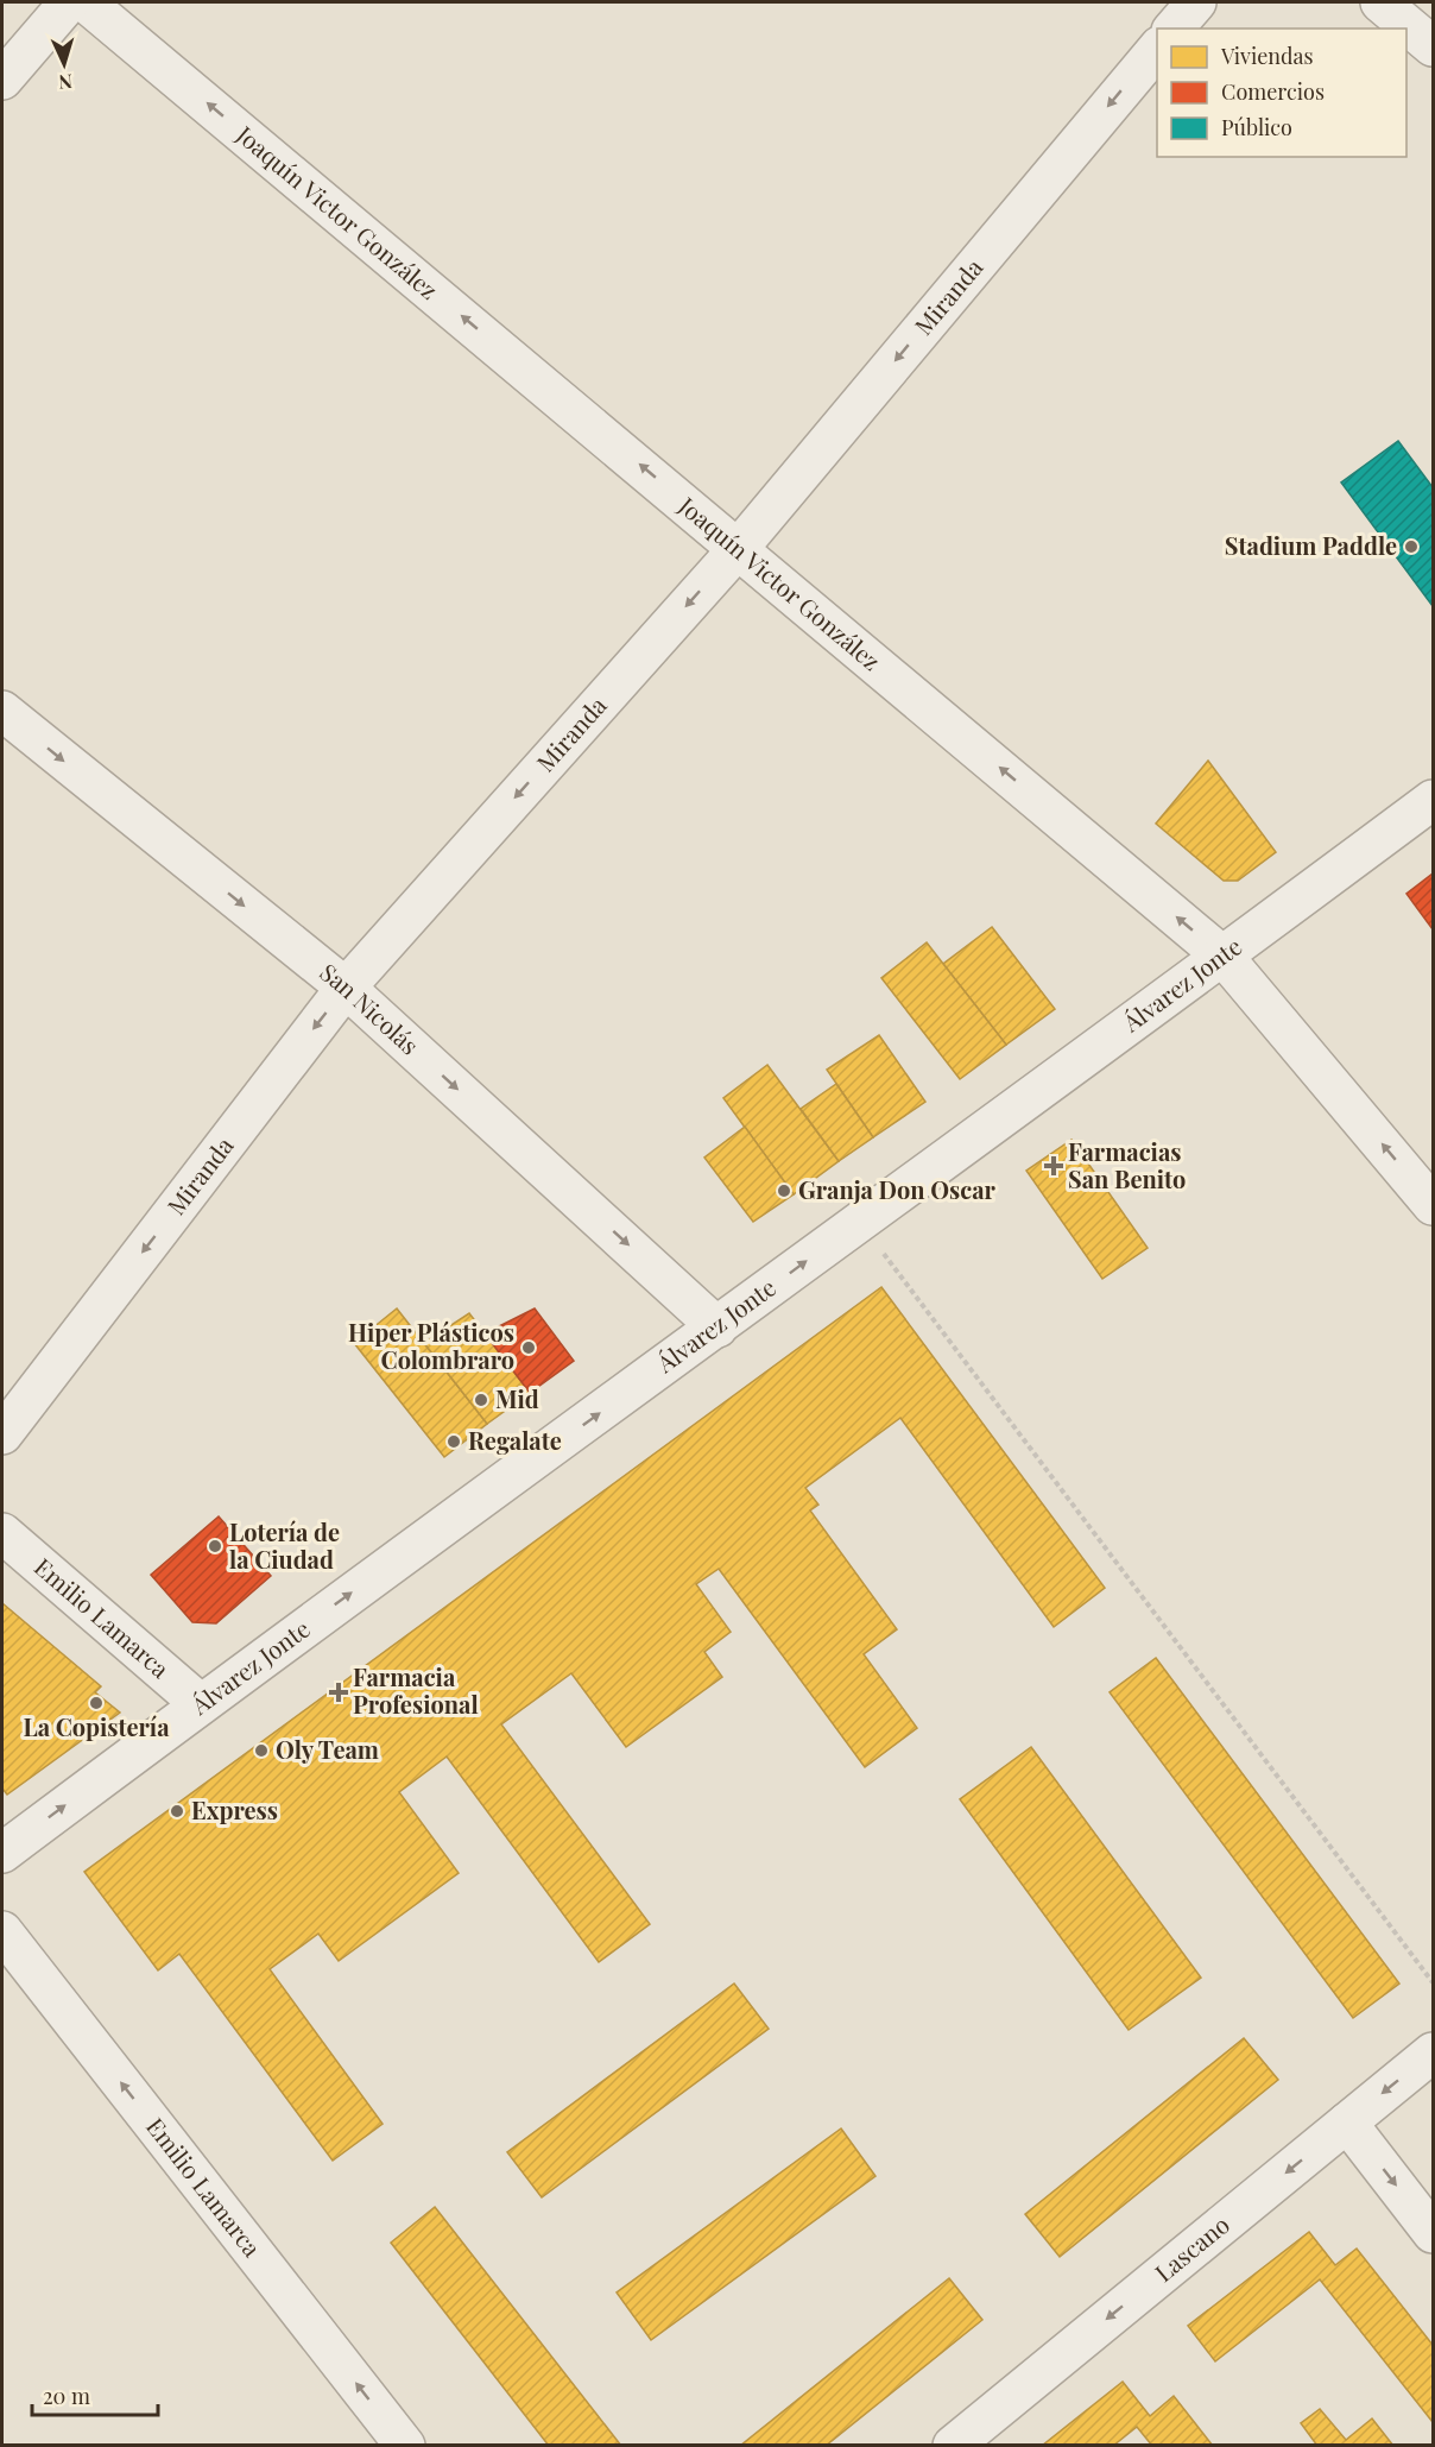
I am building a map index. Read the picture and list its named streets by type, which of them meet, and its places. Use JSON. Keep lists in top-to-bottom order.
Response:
{
  "streets": {
    "street": [
      "Joaquín Victor González",
      "Miranda",
      "Álvarez Jonte",
      "San Nicolás",
      "Emilio Lamarca",
      "Lascano"
    ]
  },
  "crossings": [
    ["Joaquín Victor González", "Miranda"],
    ["Joaquín Victor González", "Álvarez Jonte"],
    ["Miranda", "San Nicolás"],
    ["Álvarez Jonte", "San Nicolás"],
    ["Álvarez Jonte", "Emilio Lamarca"]
  ],
  "one_way": [
    "Joaquín Victor González",
    "Miranda",
    "Álvarez Jonte",
    "San Nicolás",
    "Emilio Lamarca",
    "Lascano"
  ],
  "places": {
    "other": [
      "Stadium Paddle",
      "Granja Don Oscar",
      "Hiper Plásticos Colombraro",
      "Mid",
      "Regalate",
      "Lotería de la Ciudad",
      "La Copistería",
      "Oly Team",
      "Express"
    ],
    "health": ["Farmacias San Benito", "Farmacia Profesional"]
  },
  "legend": ["Viviendas", "Comercios", "Público"],
  "scale_bar": "20 m",
  "north": "bottom"
}
